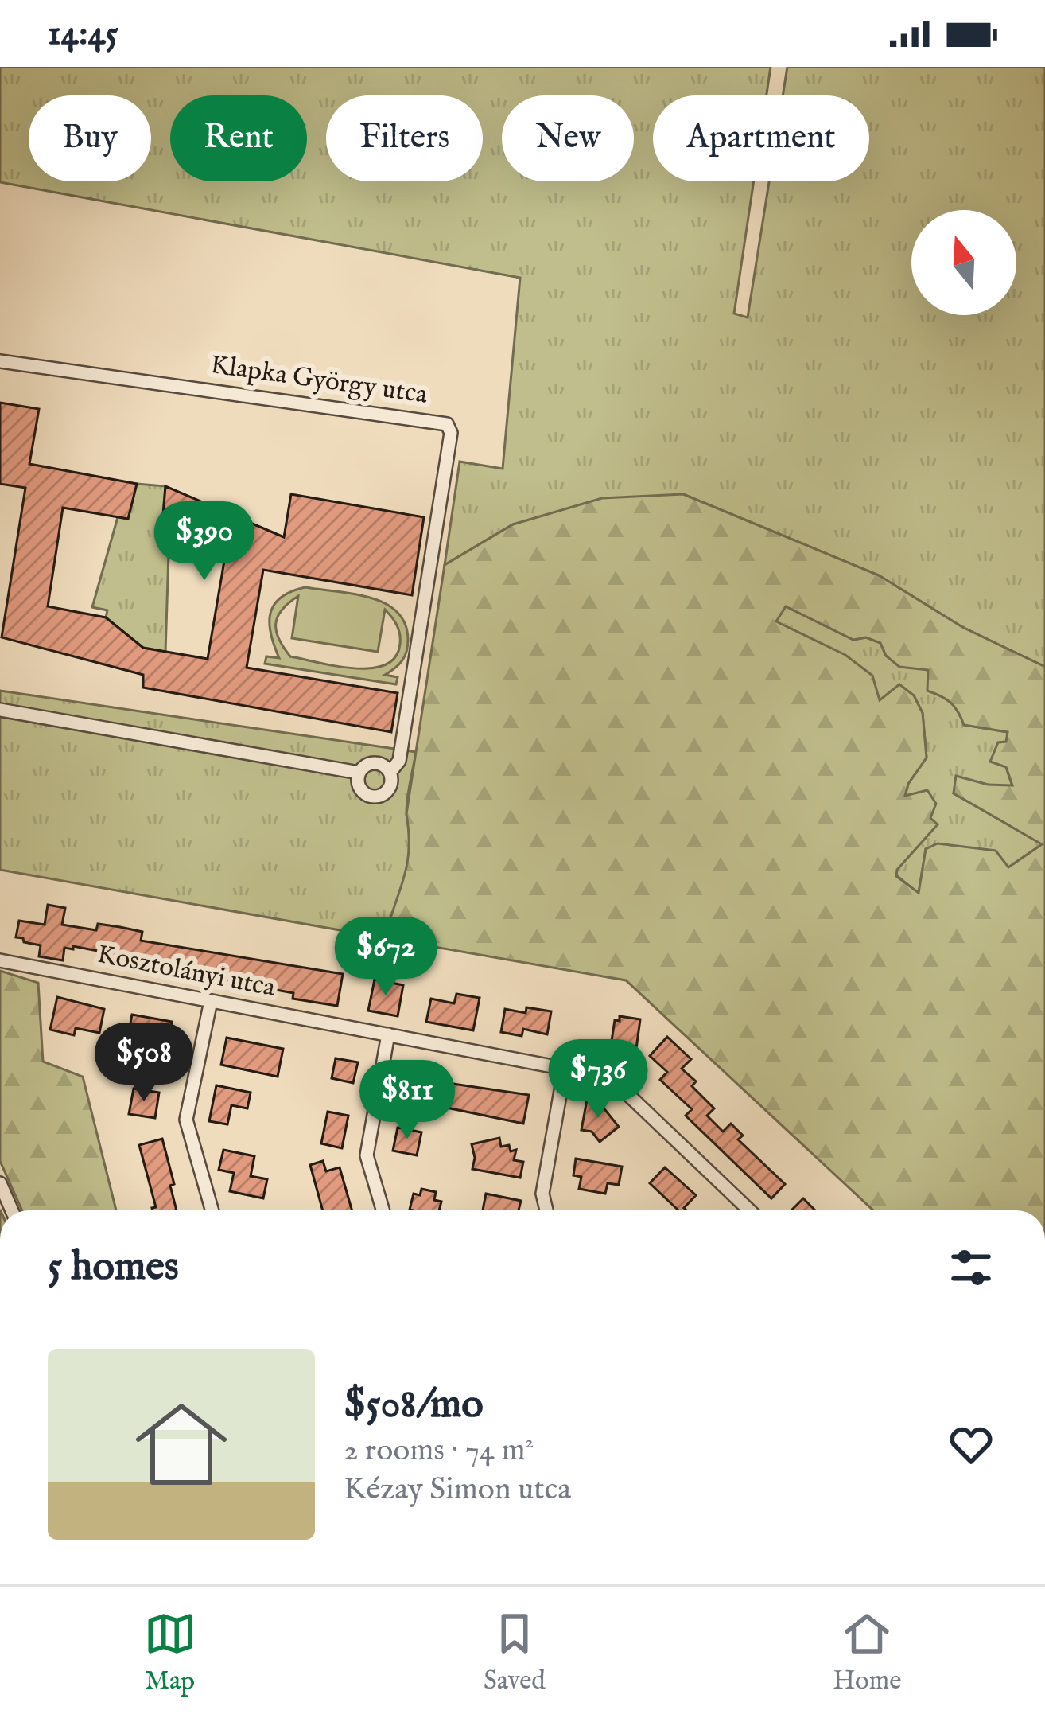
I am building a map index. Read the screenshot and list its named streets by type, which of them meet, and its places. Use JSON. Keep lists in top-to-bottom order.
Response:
{
  "streets": {
    "street": ["Klapka György utca", "Kosztolányi utca"]
  },
  "north": "top",
  "page": {
    "status": "14:45",
    "chip": [
      "Buy",
      "Rent",
      "Filters",
      "New",
      "Apartment"
    ],
    "price": [
      "$390",
      "$672",
      "$508",
      "$736",
      "$811"
    ],
    "heading": "5 homes",
    "list": [
      {
        "name": "$508/mo",
        "note": "2 rooms · 74 m² · Kézay Simon utca"
      }
    ],
    "tabs": ["Map", "Saved", "Home"]
  }
}
